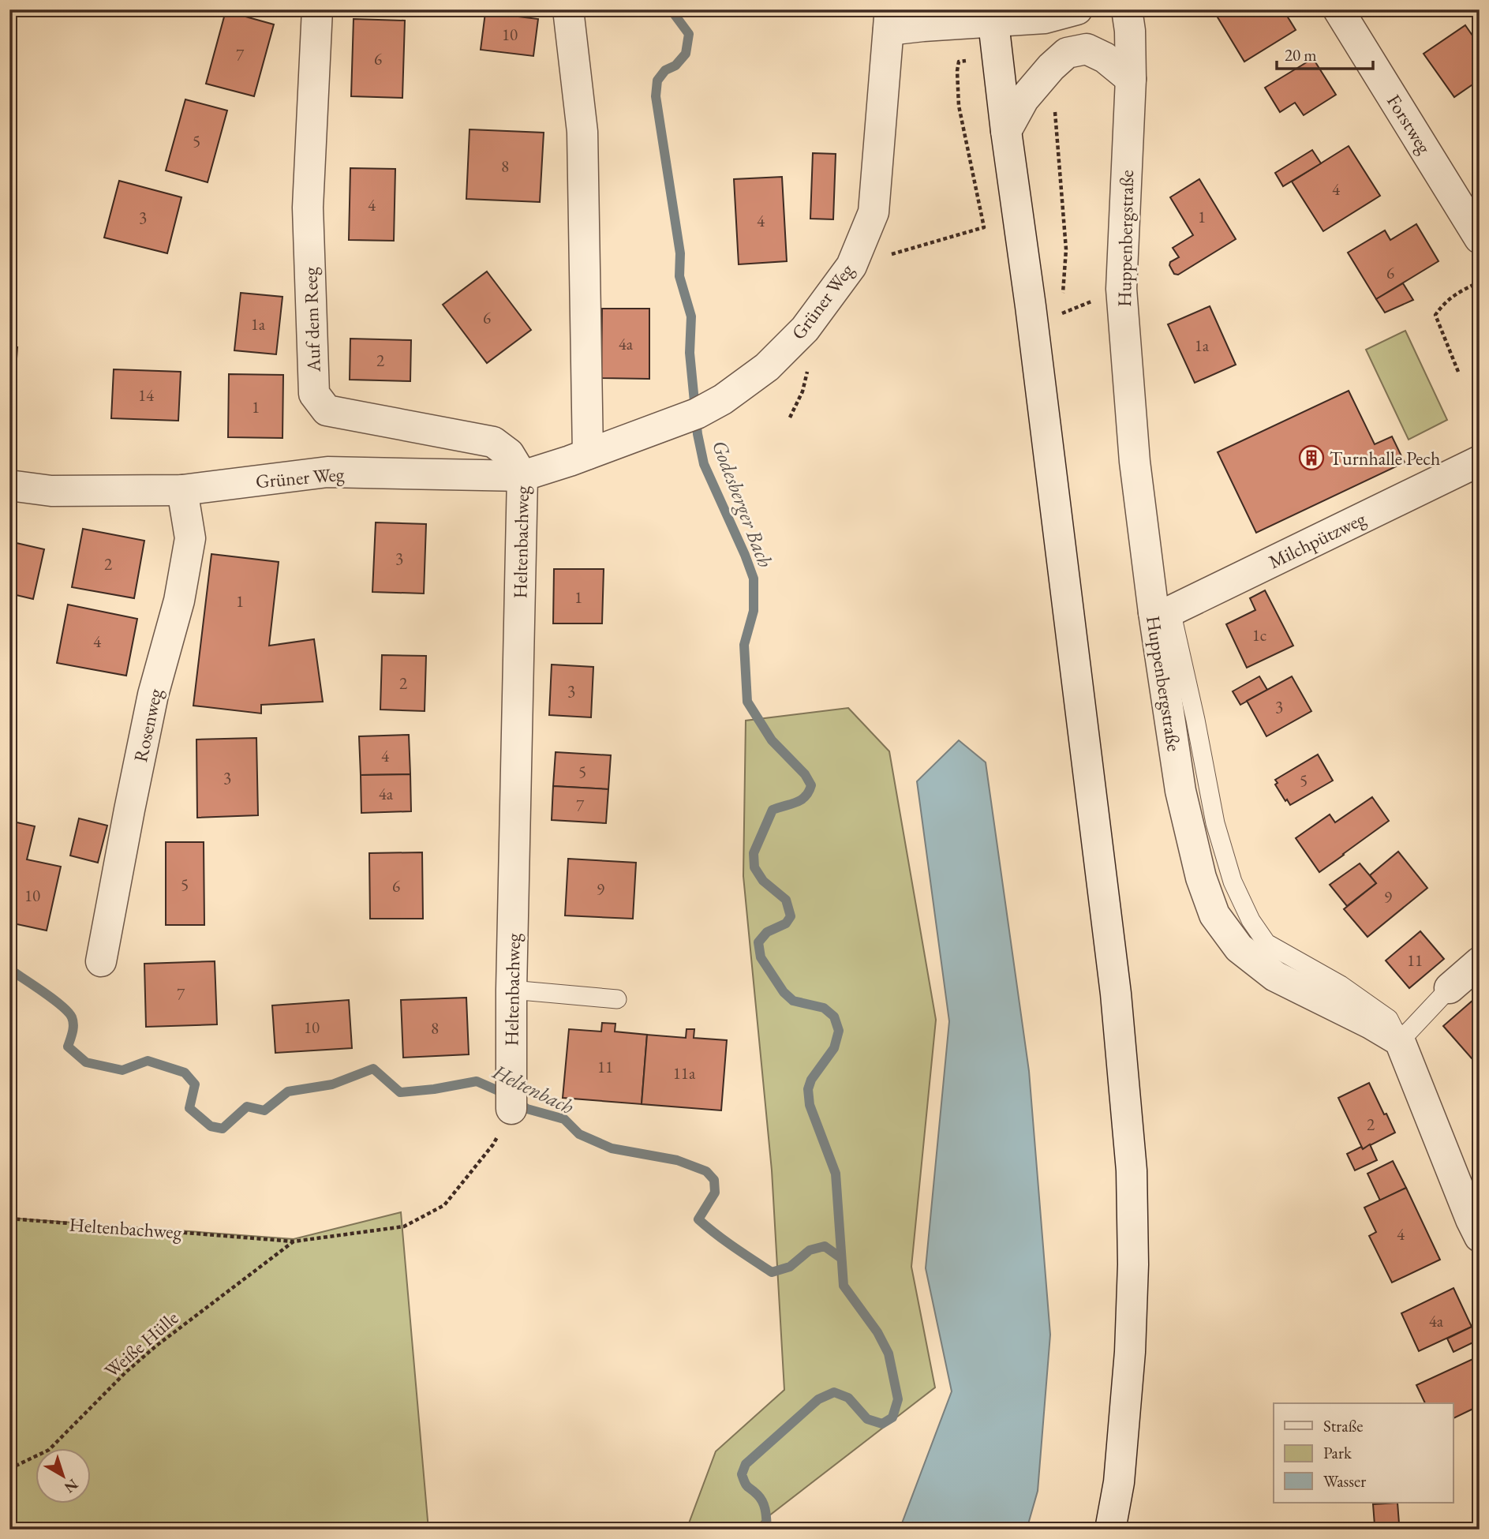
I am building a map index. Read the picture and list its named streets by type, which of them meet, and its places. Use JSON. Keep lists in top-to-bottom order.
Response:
{
  "streets": {
    "street": [
      "Forstweg",
      "Huppenbergstraße",
      "Grüner Weg",
      "Auf dem Reeg",
      "Milchpützweg",
      "Heltenbachweg",
      "Rosenweg"
    ],
    "path": ["Weiße Hülle"]
  },
  "crossings": [
    ["Huppenbergstraße", "Milchpützweg"],
    ["Grüner Weg", "Auf dem Reeg"],
    ["Grüner Weg", "Heltenbachweg"],
    ["Grüner Weg", "Rosenweg"],
    ["Auf dem Reeg", "Heltenbachweg"],
    ["Heltenbachweg", "Weiße Hülle"]
  ],
  "water": ["Godesberger Bach", "Heltenbach"],
  "places": {
    "building": ["Turnhalle Pech"]
  },
  "house_numbers": [
    "10",
    "7",
    "6",
    "5",
    "8",
    "4",
    "4",
    "1",
    "3",
    "4",
    "6",
    "6",
    "1a",
    "4a",
    "1a",
    "2",
    "14",
    "1",
    "3",
    "2",
    "1",
    "1",
    "1c",
    "4",
    "2",
    "3",
    "3",
    "4",
    "5",
    "3",
    "5",
    "4a",
    "7",
    "5",
    "6",
    "9",
    "10",
    "9",
    "11",
    "7",
    "10",
    "8",
    "11",
    "11a",
    "2",
    "4",
    "4a"
  ],
  "legend": ["Straße", "Park", "Wasser"],
  "scale_bar": "20 m",
  "north": "bottom right"
}
